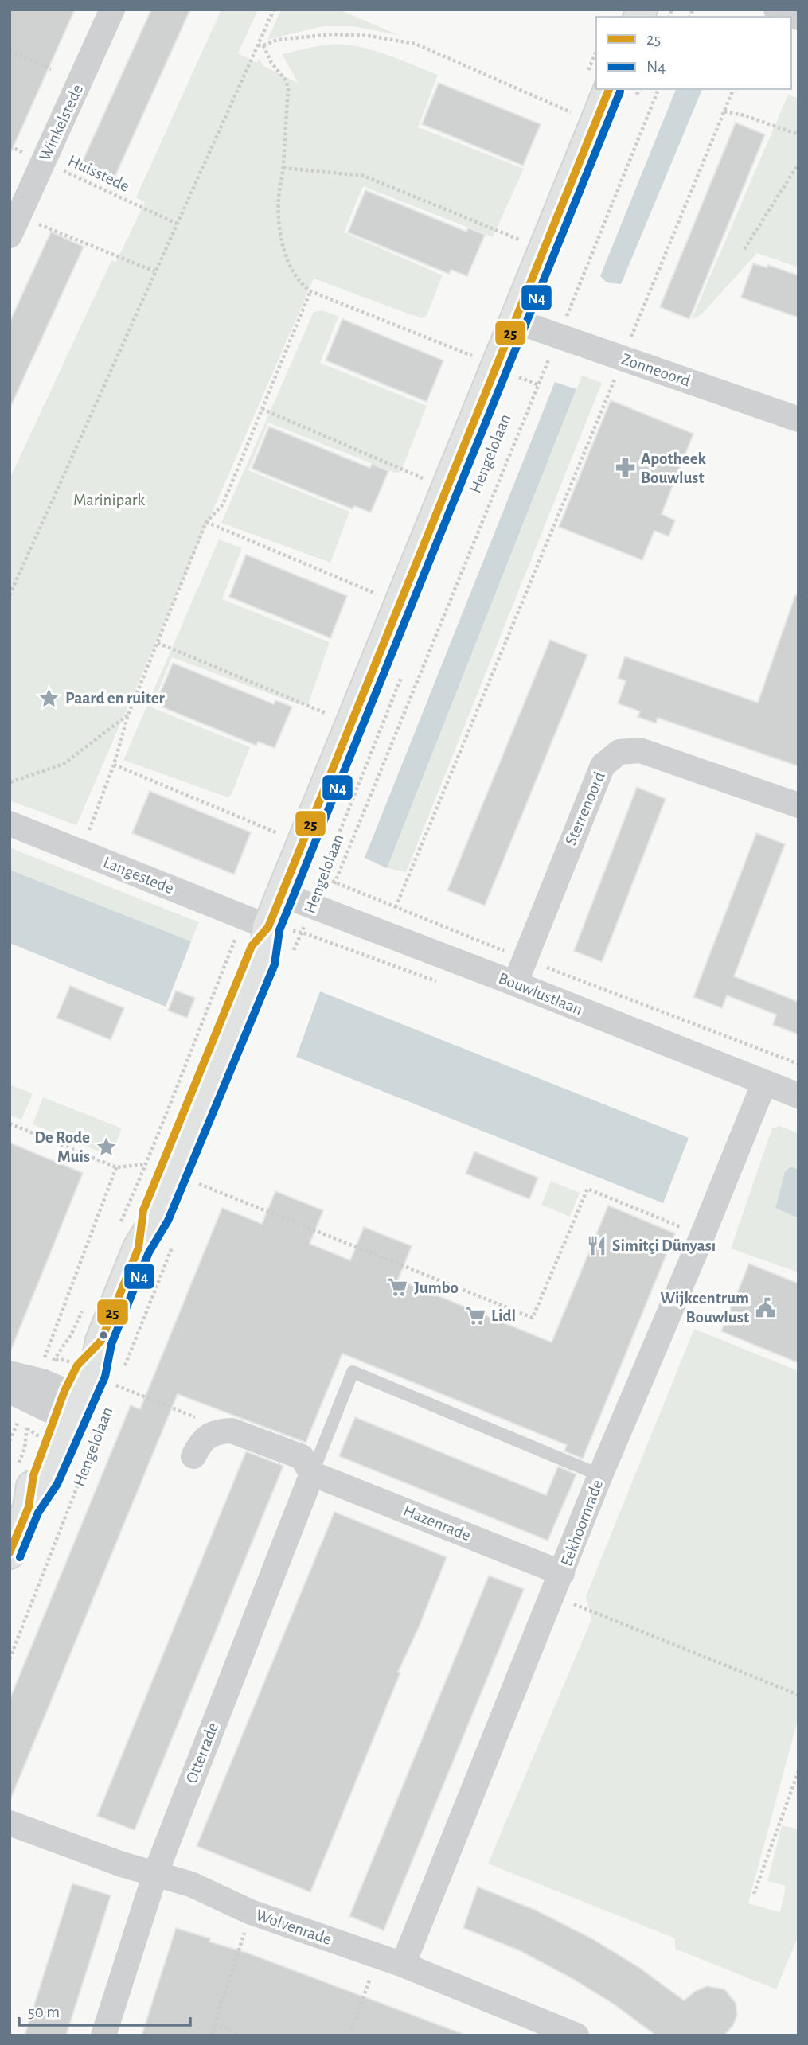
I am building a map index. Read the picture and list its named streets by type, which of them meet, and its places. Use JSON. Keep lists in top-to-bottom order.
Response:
{
  "streets": {
    "street": [
      "Winkelstede",
      "Zonneoord",
      "Hengelolaan",
      "Sterrenoord",
      "Langestede",
      "Bouwlustlaan",
      "Hazenrade",
      "Eekhoornrade",
      "Otterrade",
      "Wolvenrade"
    ],
    "path": ["Huisstede"]
  },
  "crossings": [
    ["Winkelstede", "Huisstede"],
    ["Zonneoord", "Hengelolaan"],
    ["Hengelolaan", "Langestede"],
    ["Hengelolaan", "Bouwlustlaan"],
    ["Sterrenoord", "Bouwlustlaan"],
    ["Bouwlustlaan", "Eekhoornrade"],
    ["Hazenrade", "Eekhoornrade"],
    ["Hazenrade", "Otterrade"],
    ["Eekhoornrade", "Wolvenrade"],
    ["Otterrade", "Wolvenrade"]
  ],
  "parks": ["Marinipark"],
  "places": {
    "pharmacy": ["Apotheek Bouwlust"],
    "place": ["Paard en ruiter", "De Rode Muis"],
    "restaurant": ["Simitçi Dünyası"],
    "supermarket": ["Jumbo", "Lidl"],
    "public building": ["Wijkcentrum Bouwlust"]
  },
  "lines": ["transit line 25", "transit line N4"],
  "legend": ["25", "N4"],
  "scale_bar": "50 m"
}
